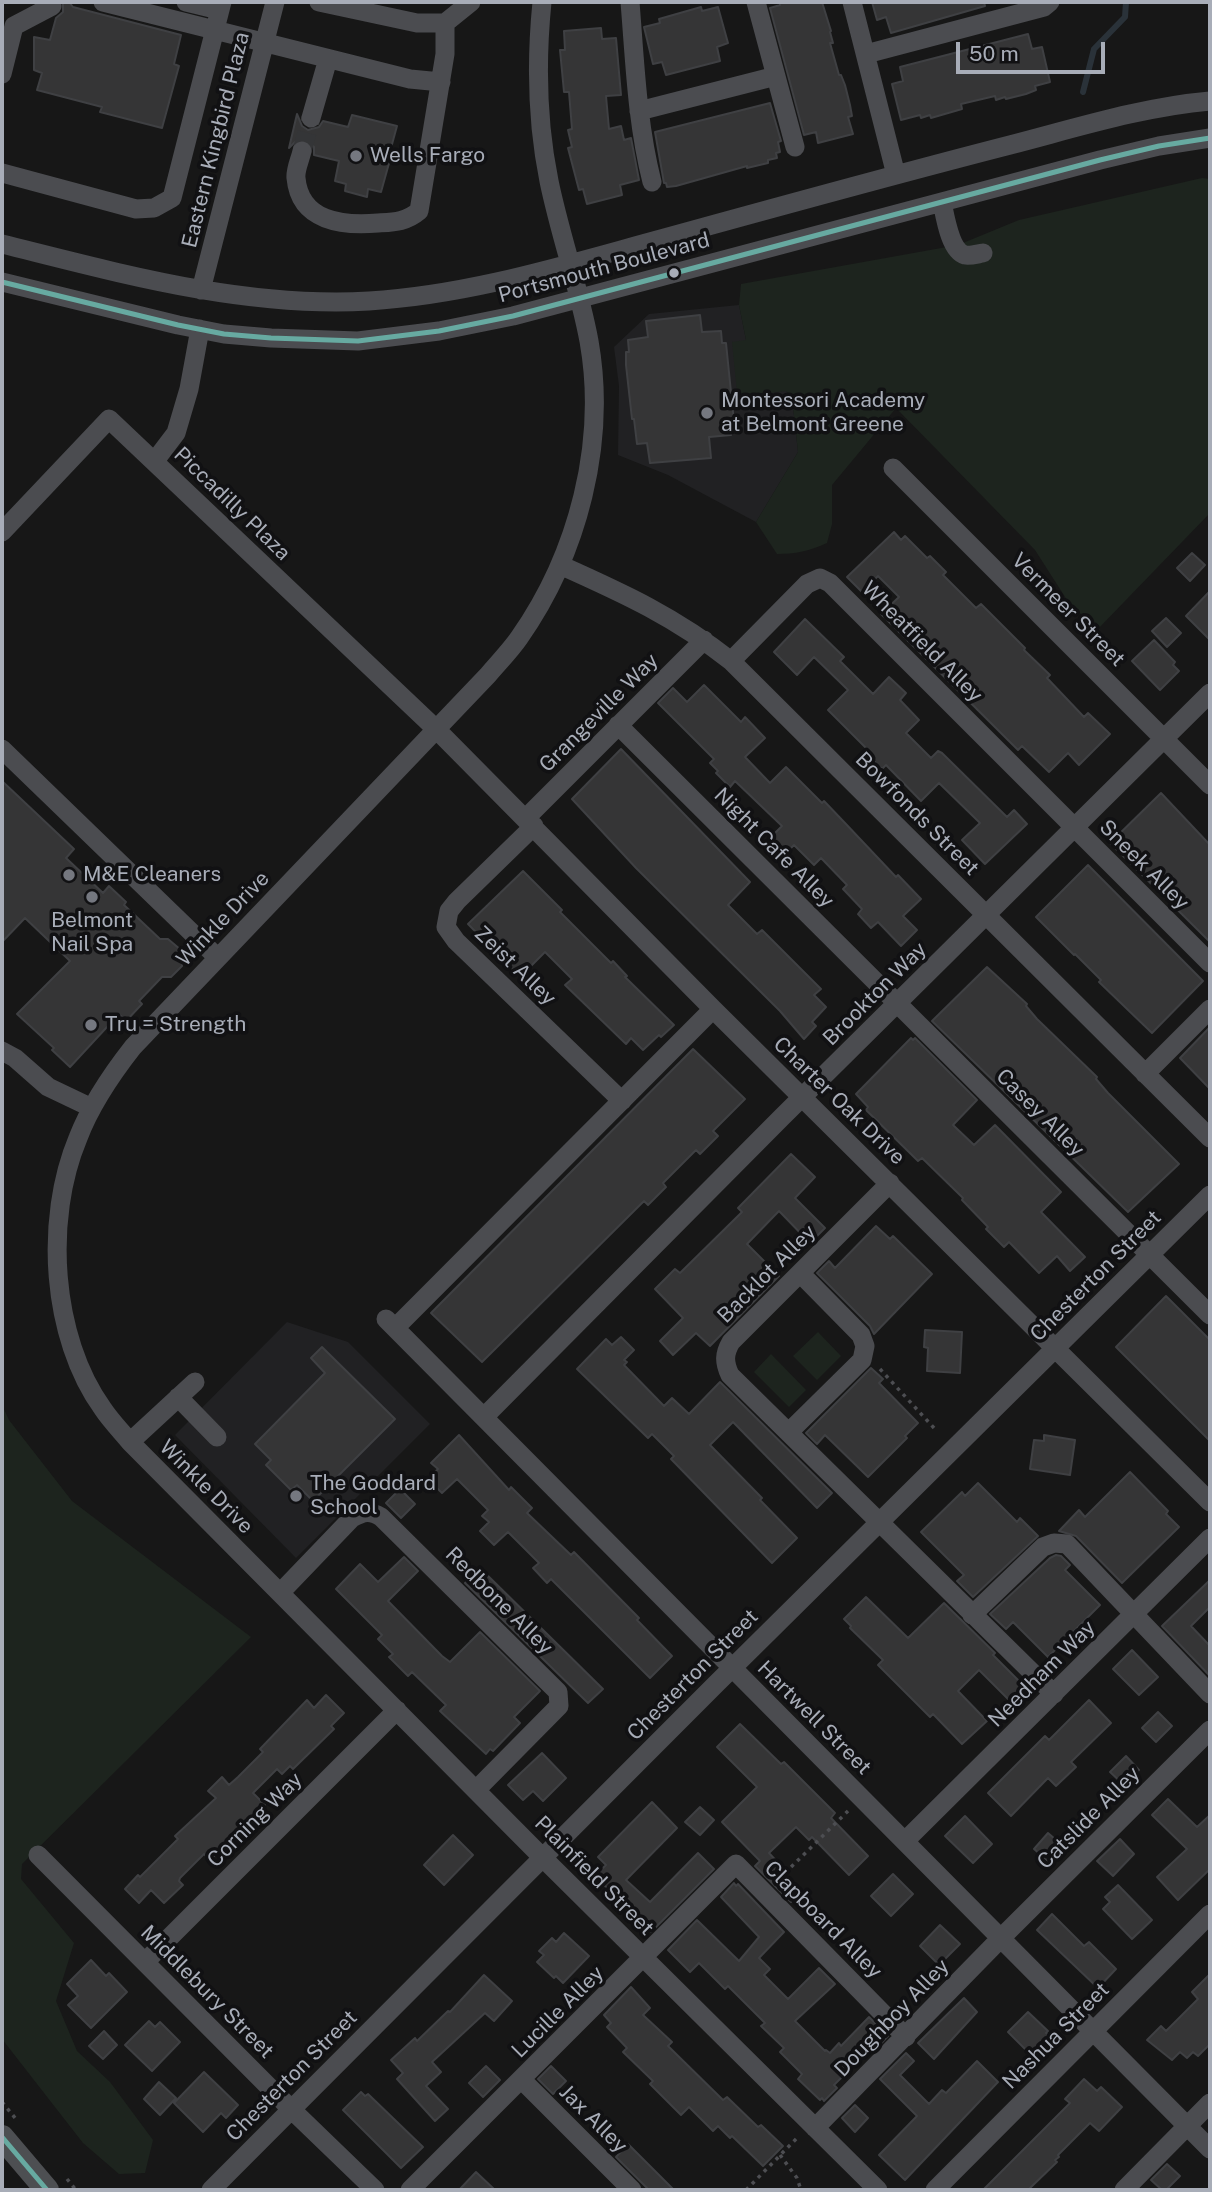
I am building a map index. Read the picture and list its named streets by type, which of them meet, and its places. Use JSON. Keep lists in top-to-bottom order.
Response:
{
  "streets": {
    "street": [
      "Eastern Kingbird Plaza",
      "Portsmouth Boulevard",
      "Piccadilly Plaza",
      "Vermeer Street",
      "Wheatfield Alley",
      "Grangeville Way",
      "Bowfonds Street",
      "Night Cafe Alley",
      "Sneek Alley",
      "Winkle Drive",
      "Zeist Alley",
      "Brookton Way",
      "Charter Oak Drive",
      "Casey Alley",
      "Backlot Alley",
      "Chesterton Street",
      "Redbone Alley",
      "Needham Way",
      "Hartwell Street",
      "Catslide Alley",
      "Corning Way",
      "Plainfield Street",
      "Clapboard Alley",
      "Middlebury Street",
      "Lucille Alley",
      "Doughboy Alley",
      "Nashua Street",
      "Jax Alley"
    ]
  },
  "crossings": [
    ["Eastern Kingbird Plaza", "Portsmouth Boulevard"],
    ["Portsmouth Boulevard", "Winkle Drive"],
    ["Piccadilly Plaza", "Winkle Drive"],
    ["Piccadilly Plaza", "Charter Oak Drive"],
    ["Vermeer Street", "Brookton Way"],
    ["Wheatfield Alley", "Bowfonds Street"],
    ["Wheatfield Alley", "Sneek Alley"],
    ["Wheatfield Alley", "Brookton Way"],
    ["Grangeville Way", "Bowfonds Street"],
    ["Grangeville Way", "Night Cafe Alley"],
    ["Grangeville Way", "Zeist Alley"],
    ["Grangeville Way", "Charter Oak Drive"],
    ["Bowfonds Street", "Winkle Drive"],
    ["Bowfonds Street", "Brookton Way"],
    ["Night Cafe Alley", "Brookton Way"],
    ["Night Cafe Alley", "Casey Alley"],
    ["Sneek Alley", "Brookton Way"],
    ["Winkle Drive", "Charter Oak Drive"],
    ["Winkle Drive", "Redbone Alley"],
    ["Winkle Drive", "Plainfield Street"],
    ["Zeist Alley", "Charter Oak Drive"],
    ["Zeist Alley", "Hartwell Street"],
    ["Brookton Way", "Charter Oak Drive"],
    ["Brookton Way", "Casey Alley"],
    ["Brookton Way", "Hartwell Street"],
    ["Charter Oak Drive", "Backlot Alley"],
    ["Charter Oak Drive", "Chesterton Street"],
    ["Casey Alley", "Chesterton Street"],
    ["Backlot Alley", "Chesterton Street"],
    ["Backlot Alley", "Needham Way"],
    ["Chesterton Street", "Hartwell Street"],
    ["Chesterton Street", "Plainfield Street"],
    ["Chesterton Street", "Middlebury Street"],
    ["Redbone Alley", "Plainfield Street"],
    ["Needham Way", "Hartwell Street"],
    ["Hartwell Street", "Catslide Alley"],
    ["Hartwell Street", "Doughboy Alley"],
    ["Hartwell Street", "Nashua Street"],
    ["Catslide Alley", "Doughboy Alley"],
    ["Corning Way", "Plainfield Street"],
    ["Corning Way", "Middlebury Street"],
    ["Plainfield Street", "Lucille Alley"],
    ["Plainfield Street", "Doughboy Alley"],
    ["Clapboard Alley", "Lucille Alley"],
    ["Clapboard Alley", "Doughboy Alley"],
    ["Lucille Alley", "Jax Alley"]
  ],
  "places": [
    "Wells Fargo",
    "Montessori Academy at Belmont Greene",
    "M&E Cleaners",
    "Belmont Nail Spa",
    "Tru = Strength",
    "The Goddard School"
  ],
  "scale_bar": "50 m"
}
